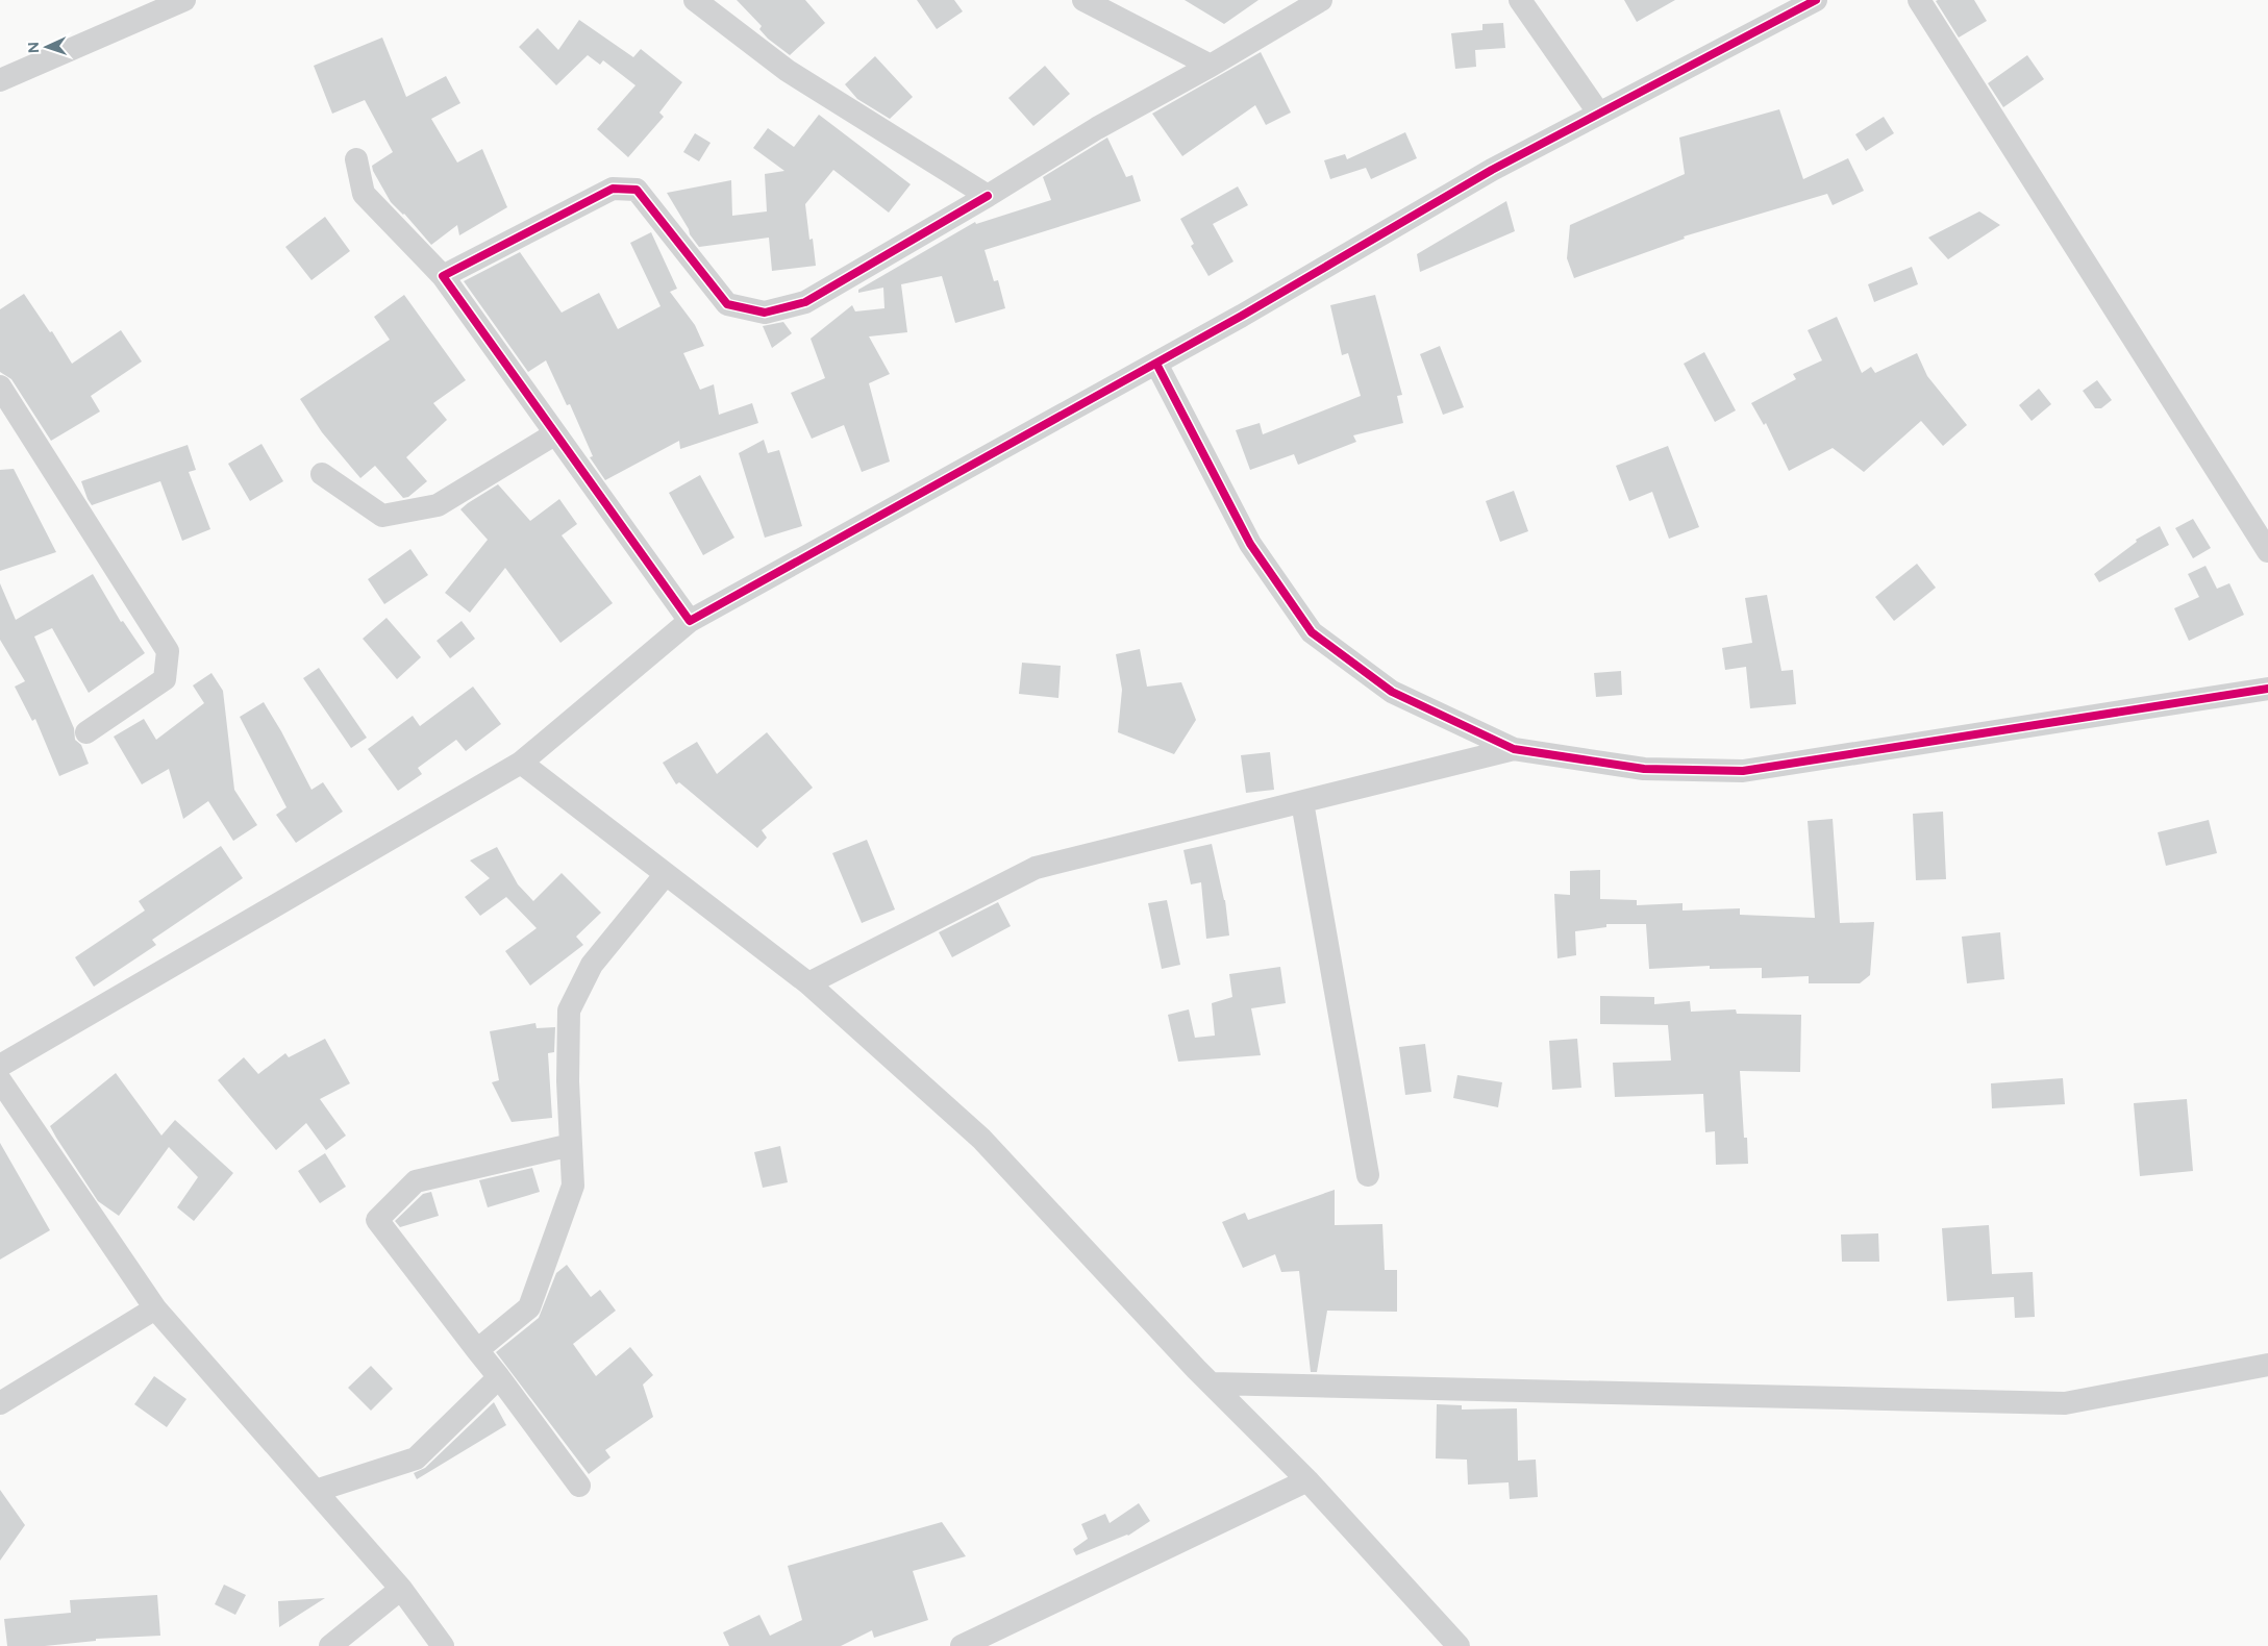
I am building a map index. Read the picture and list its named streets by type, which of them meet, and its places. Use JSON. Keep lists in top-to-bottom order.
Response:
{
  "north": "left"
}
